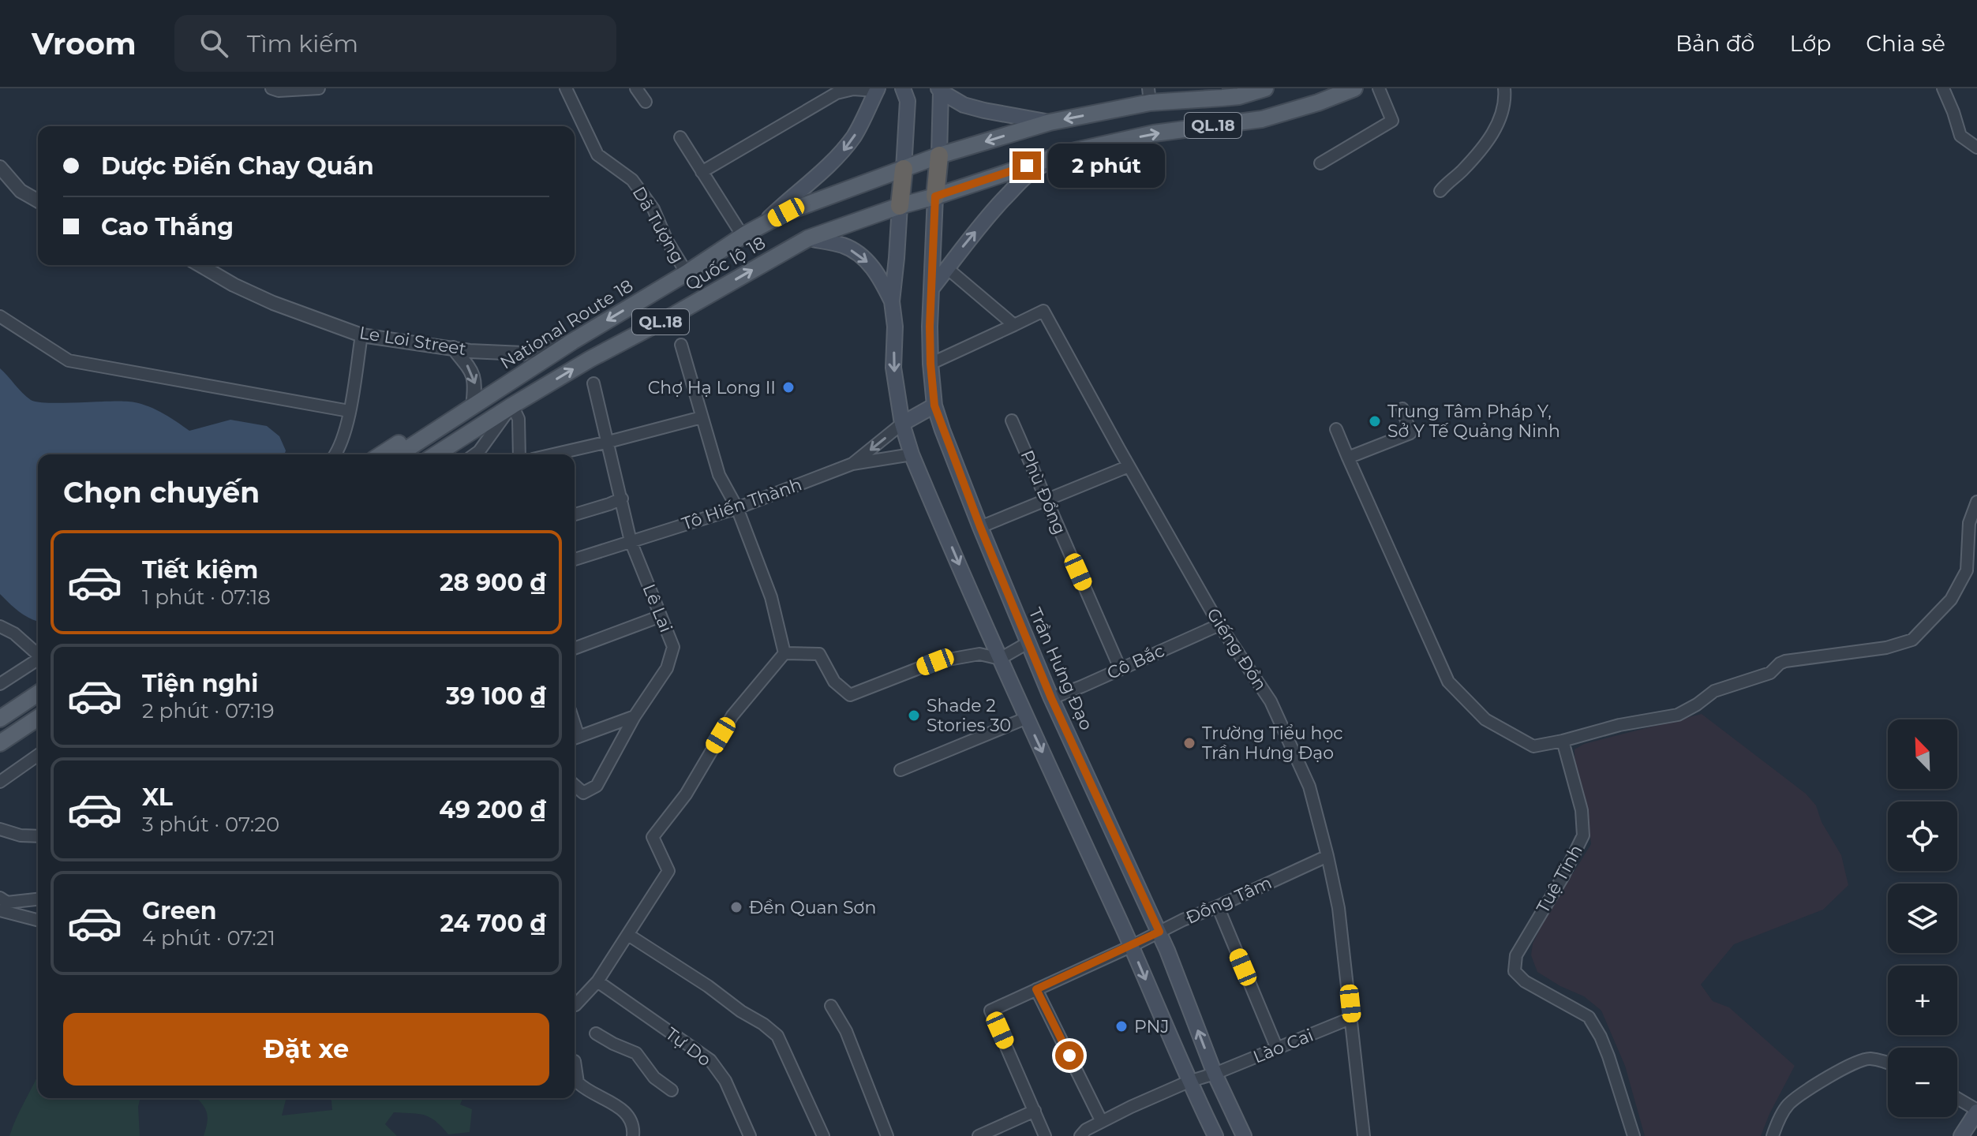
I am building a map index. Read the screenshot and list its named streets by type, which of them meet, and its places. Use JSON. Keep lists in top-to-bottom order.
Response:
{
  "streets": {
    "main road": [
      "QL.18",
      "Quốc lộ 18",
      "National Route 18",
      "Trần Hưng Đạo"
    ],
    "street": [
      "Dã Tượng",
      "Le Loi Street",
      "Phù Đổng",
      "Tô Hiến Thành",
      "Lê Lai",
      "Giếng Đồn",
      "Cô Bắc",
      "Tuệ Tĩnh",
      "Đồng Tâm",
      "Lào Cai",
      "Tự Do"
    ]
  },
  "crossings": [
    ["QL.18", "Quốc lộ 18"],
    ["QL.18", "Trần Hưng Đạo"],
    ["Dã Tượng", "Quốc lộ 18"],
    ["Dã Tượng", "National Route 18"],
    ["Quốc lộ 18", "National Route 18"],
    ["Quốc lộ 18", "Trần Hưng Đạo"],
    ["National Route 18", "Le Loi Street"],
    ["Phù Đổng", "Cô Bắc"],
    ["Tô Hiến Thành", "Lê Lai"],
    ["Giếng Đồn", "Cô Bắc"],
    ["Giếng Đồn", "Đồng Tâm"],
    ["Giếng Đồn", "Lào Cai"],
    ["Cô Bắc", "Trần Hưng Đạo"],
    ["Trần Hưng Đạo", "Đồng Tâm"],
    ["Trần Hưng Đạo", "Lào Cai"]
  ],
  "places": [
    "Chợ Hạ Long II",
    "Trung Tâm Pháp Y, Sở Y Tế Quảng Ninh",
    "Shade 2 Stories 30",
    "Trường Tiểu học Trần Hưng Đạo",
    "Đền Quan Sơn",
    "PNJ"
  ],
  "north": "top left",
  "page": {
    "header": "Vroom",
    "search": "Tìm kiếm",
    "nav": ["Bản đồ", "Lớp", "Chia sẻ"],
    "banner": ["Dược Điến Chay Quán", "Cao Thắng"],
    "bubble": "2 phút",
    "heading": "Chọn chuyến",
    "list": [
      {
        "name": "Tiết kiệm",
        "note": "1 phút · 07:18",
        "value": "28 900 ₫"
      },
      {
        "name": "Tiện nghi",
        "note": "2 phút · 07:19",
        "value": "39 100 ₫"
      },
      {
        "name": "XL",
        "note": "3 phút · 07:20",
        "value": "49 200 ₫"
      },
      {
        "name": "Green",
        "note": "4 phút · 07:21",
        "value": "24 700 ₫"
      }
    ],
    "map_buttons": ["+", "−"],
    "buttons": "Đặt xe"
  }
}
